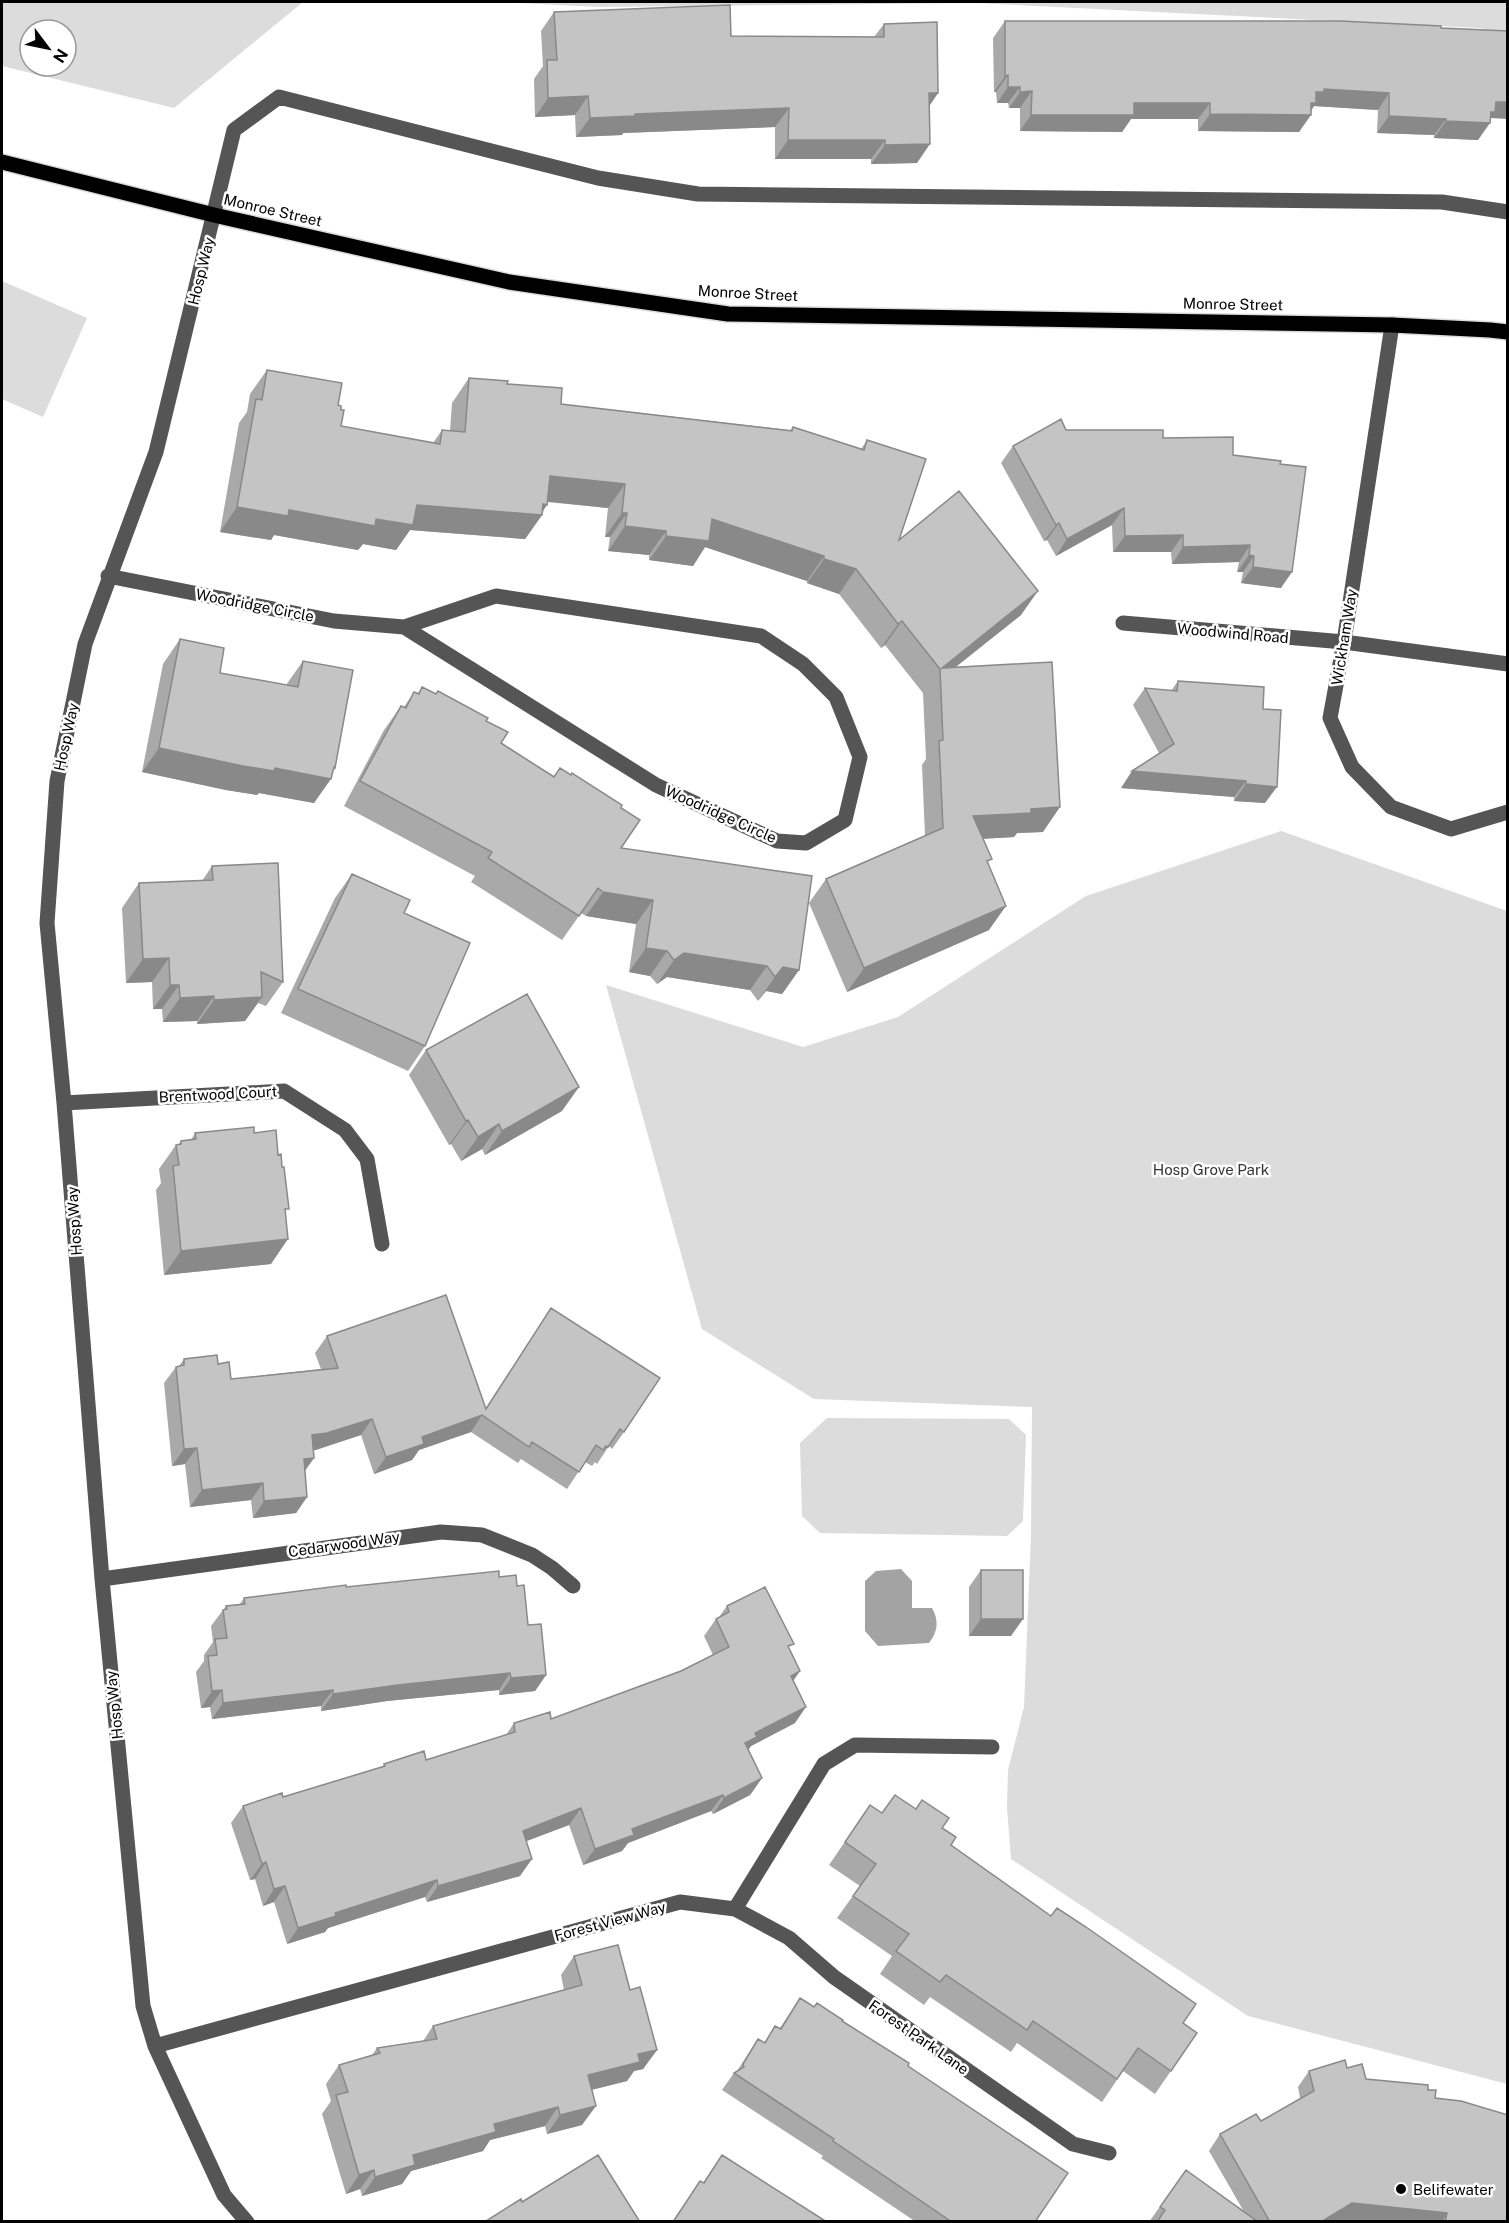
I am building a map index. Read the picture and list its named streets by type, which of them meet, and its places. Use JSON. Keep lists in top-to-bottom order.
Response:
{
  "streets": {
    "main road": ["Monroe Street"],
    "street": [
      "Hosp Way",
      "Woodridge Circle",
      "Woodwind Road",
      "Wickham Way",
      "Brentwood Court",
      "Cedarwood Way",
      "Forest View Way",
      "Forest Park Lane"
    ]
  },
  "crossings": [
    ["Monroe Street", "Hosp Way"],
    ["Monroe Street", "Wickham Way"],
    ["Hosp Way", "Woodridge Circle"],
    ["Hosp Way", "Brentwood Court"],
    ["Hosp Way", "Cedarwood Way"],
    ["Hosp Way", "Forest View Way"],
    ["Woodwind Road", "Wickham Way"],
    ["Forest View Way", "Forest Park Lane"]
  ],
  "parks": ["Hosp Grove Park"],
  "places": ["Belifewater"],
  "north": "bottom right"
}
